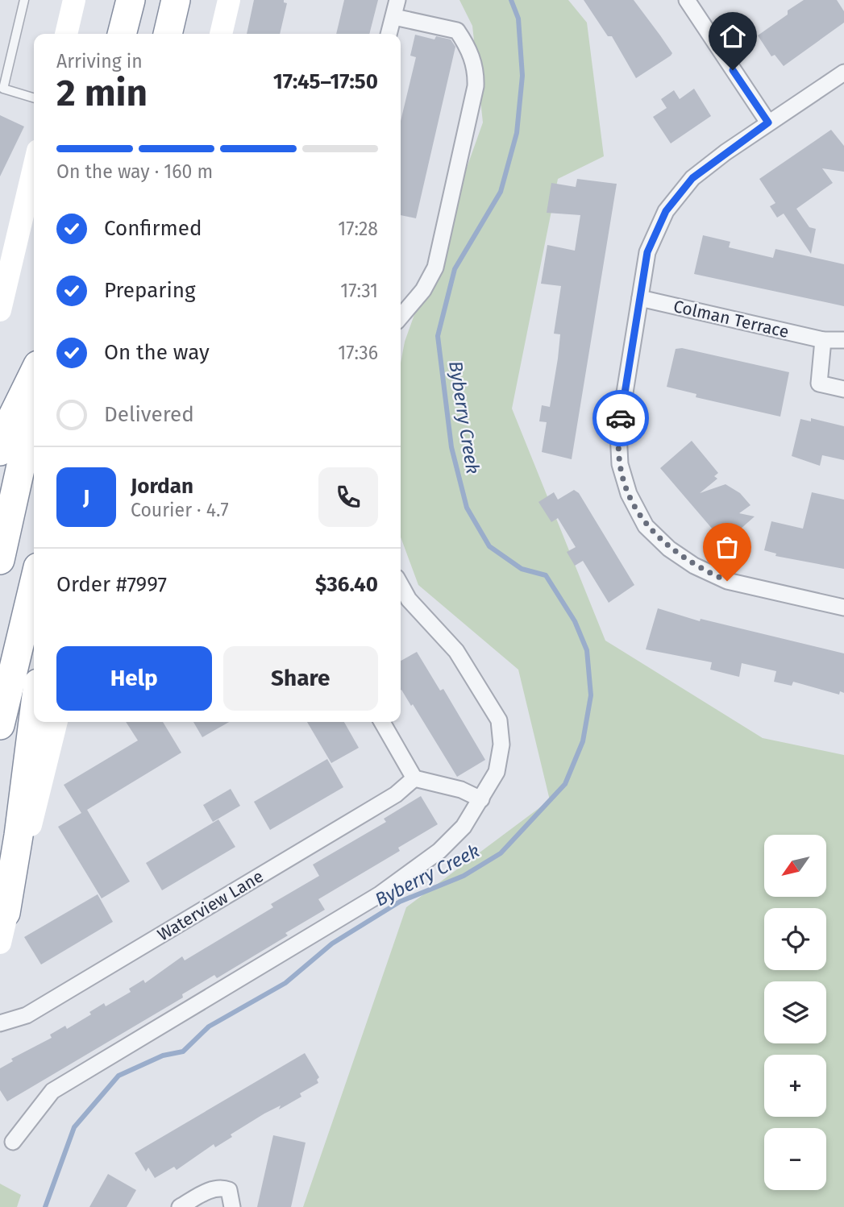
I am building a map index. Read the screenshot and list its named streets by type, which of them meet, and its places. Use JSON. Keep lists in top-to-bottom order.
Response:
{
  "streets": {
    "street": ["Colman Terrace", "Waterview Lane"]
  },
  "water": ["Byberry Creek"],
  "north": "bottom left",
  "page": {
    "heading": ["2 min", "Arriving in", "17:45–17:50"],
    "panel": [
      "Jordan",
      "Courier · 4.7",
      "Order #7997",
      "$36.40"
    ],
    "bar": "On the way · 160 m",
    "list": [
      ["Confirmed", "17:28"],
      ["Preparing", "17:31"],
      ["On the way", "17:36"],
      "Delivered"
    ],
    "round": "J",
    "buttons": ["Help", "Share"],
    "map_buttons": ["+", "−"]
  }
}
